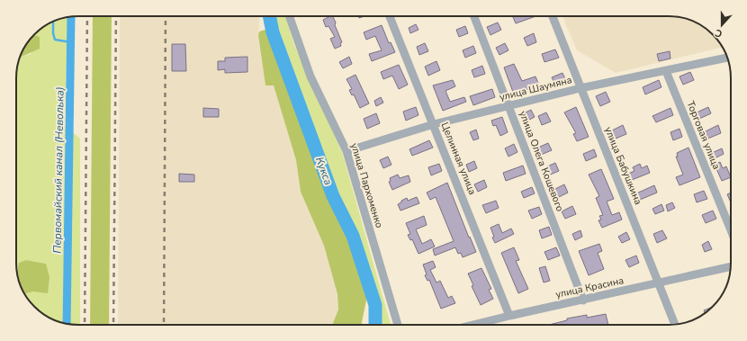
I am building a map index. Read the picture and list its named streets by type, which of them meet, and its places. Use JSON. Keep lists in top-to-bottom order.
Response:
{
  "streets": {
    "street": [
      "улица Шаумяна",
      "Торговая улица",
      "Целинная улица",
      "улица Олега Кошевого",
      "улица Бабушкина",
      "улица Пархоменко",
      "улица Красина"
    ]
  },
  "crossings": [
    ["улица Шаумяна", "Торговая улица"],
    ["улица Шаумяна", "Целинная улица"],
    ["улица Шаумяна", "улица Олега Кошевого"],
    ["улица Шаумяна", "улица Бабушкина"],
    ["улица Шаумяна", "улица Пархоменко"],
    ["Целинная улица", "улица Красина"],
    ["улица Олега Кошевого", "улица Красина"],
    ["улица Бабушкина", "улица Красина"]
  ],
  "water": ["Первомайский канал (Неволька)", "Кукса"],
  "north": "bottom"
}
